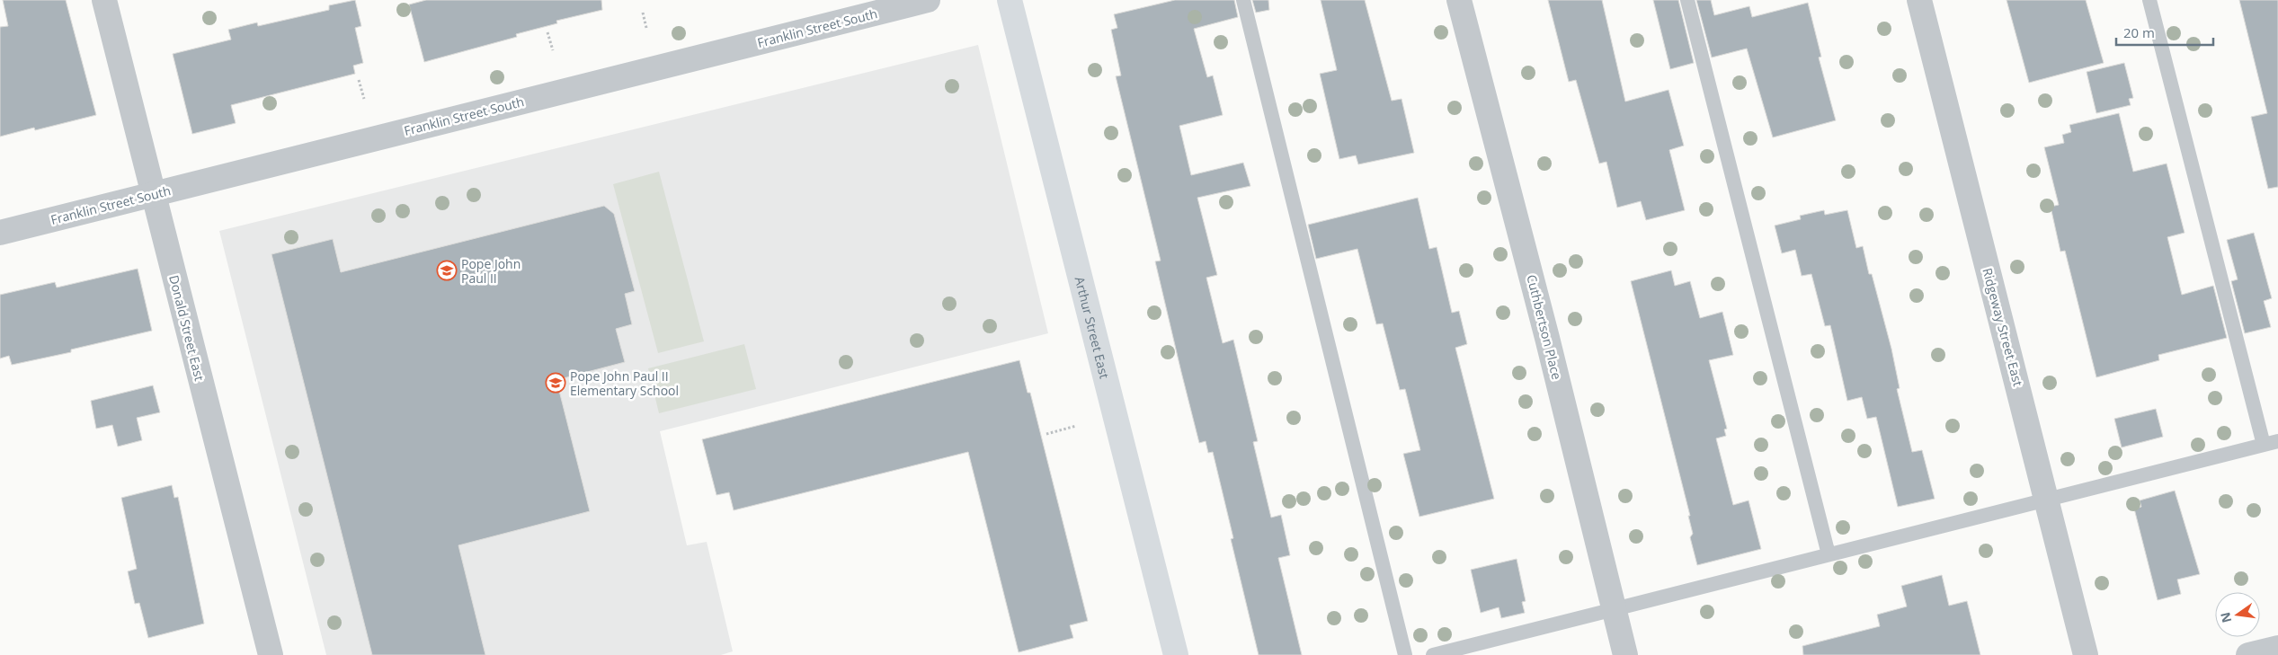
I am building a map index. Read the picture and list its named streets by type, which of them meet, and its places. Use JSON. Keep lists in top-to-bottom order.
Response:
{
  "streets": {
    "main road": ["Arthur Street East"],
    "street": [
      "Franklin Street South",
      "Cuthbertson Place",
      "Ridgeway Street East",
      "Donald Street East"
    ]
  },
  "crossings": [
    ["Franklin Street South", "Donald Street East"]
  ],
  "places": {
    "school or university": ["Pope John Paul II", "Pope John Paul II Elementary School"]
  },
  "scale_bar": "20 m",
  "north": "left"
}
